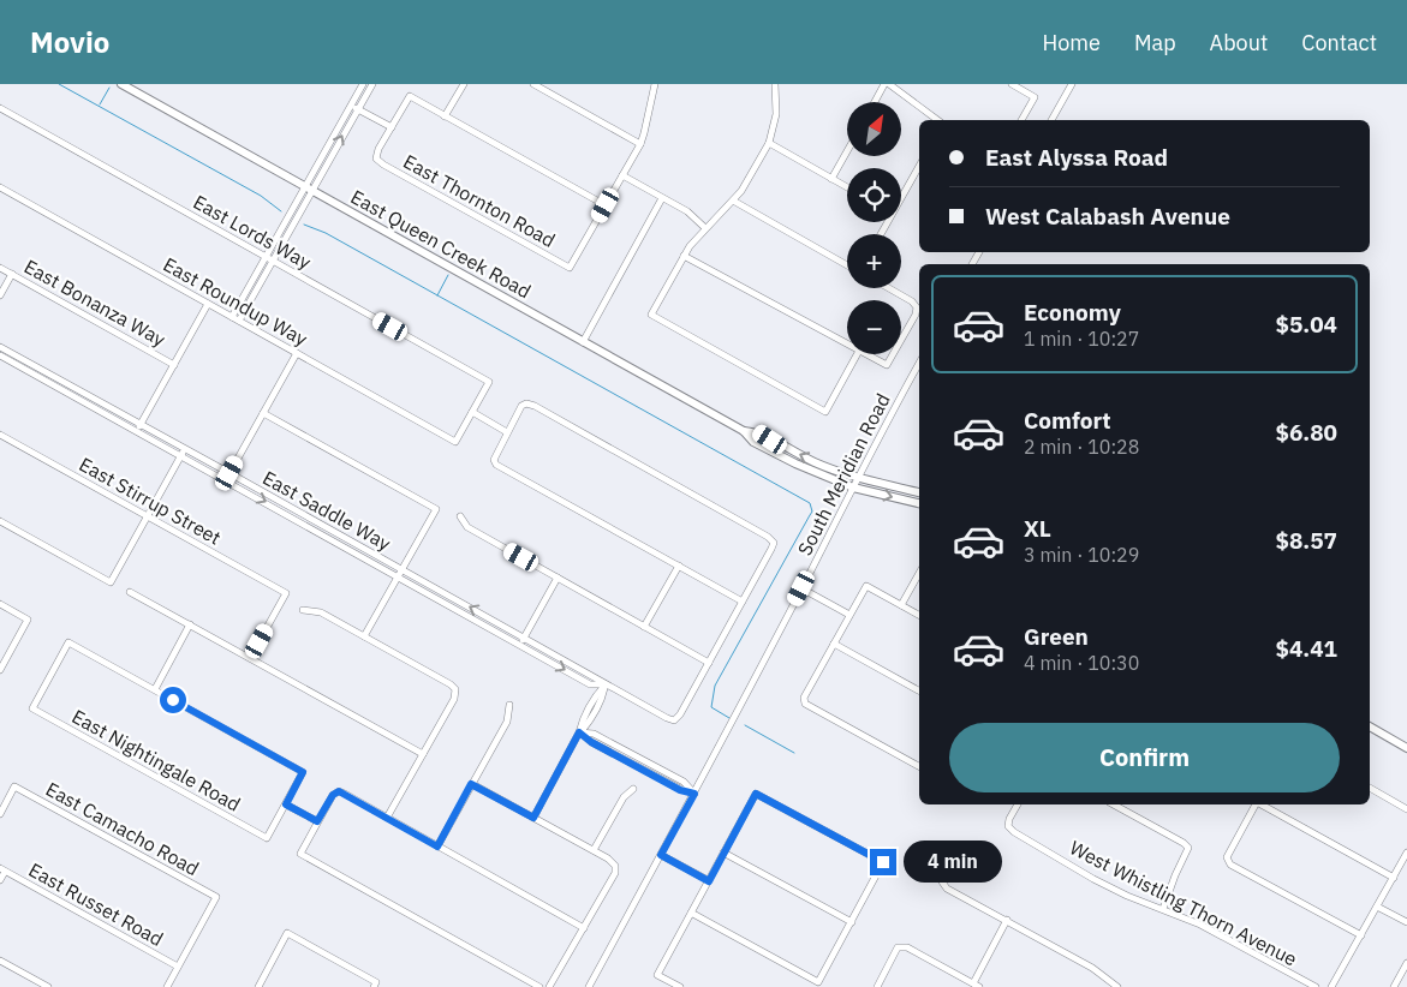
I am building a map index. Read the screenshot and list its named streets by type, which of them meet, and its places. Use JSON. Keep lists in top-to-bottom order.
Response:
{
  "streets": {
    "main road": ["East Queen Creek Road"],
    "street": [
      "East Thornton Road",
      "East Lords Way",
      "East Roundup Way",
      "East Bonanza Way",
      "South Meridian Road",
      "East Stirrup Street",
      "East Saddle Way",
      "East Nightingale Road",
      "East Camacho Road",
      "West Whistling Thorn Avenue",
      "East Russet Road"
    ]
  },
  "crossings": [
    ["East Lords Way", "East Roundup Way"],
    ["East Queen Creek Road", "South Meridian Road"],
    ["East Camacho Road", "East Russet Road"]
  ],
  "north": "top right",
  "page": {
    "header": "Movio",
    "nav": [
      "Home",
      "Map",
      "About",
      "Contact"
    ],
    "map_buttons": ["+", "−"],
    "banner": ["East Alyssa Road", "West Calabash Avenue"],
    "list": [
      {
        "name": "Economy",
        "note": "1 min · 10:27",
        "value": "$5.04"
      },
      {
        "name": "Comfort",
        "note": "2 min · 10:28",
        "value": "$6.80"
      },
      {
        "name": "XL",
        "note": "3 min · 10:29",
        "value": "$8.57"
      },
      {
        "name": "Green",
        "note": "4 min · 10:30",
        "value": "$4.41"
      }
    ],
    "buttons": "Confirm",
    "bubble": "4 min"
  }
}
